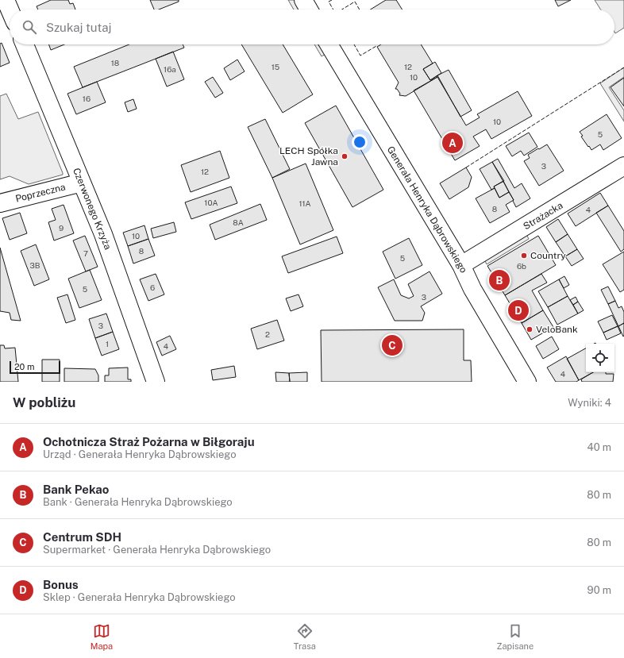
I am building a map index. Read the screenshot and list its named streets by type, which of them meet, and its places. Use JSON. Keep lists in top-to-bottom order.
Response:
{
  "streets": {
    "street": [
      "Poprzeczna",
      "Czerwonego Krzyża",
      "Generała Henryka Dąbrowskiego",
      "Strażacka"
    ]
  },
  "crossings": [
    ["Poprzeczna", "Czerwonego Krzyża"],
    ["Generała Henryka Dąbrowskiego", "Strażacka"]
  ],
  "places": ["LECH Spółka Jawna", "Country", "VeloBank"],
  "house_numbers": [
    "18",
    "15",
    "12",
    "16a",
    "10",
    "16",
    "10",
    "5",
    "3",
    "12",
    "10A",
    "11A",
    "8",
    "4",
    "8A",
    "9",
    "10",
    "8",
    "7",
    "5",
    "3B",
    "6b",
    "6",
    "5",
    "3",
    "3",
    "2",
    "1",
    "4",
    "4"
  ],
  "scale_bar": "20 m",
  "page": {
    "search": "Szukaj tutaj",
    "pins": [
      "A",
      "B",
      "D",
      "C"
    ],
    "scale": "20 m",
    "heading": ["W pobliżu", "Wyniki: 4"],
    "list": [
      {
        "mark": "A",
        "name": "Ochotnicza Straż Pożarna w Biłgoraju",
        "note": "Urząd · Generała Henryka Dąbrowskiego",
        "value": "40 m"
      },
      {
        "mark": "B",
        "name": "Bank Pekao",
        "note": "Bank · Generała Henryka Dąbrowskiego",
        "value": "80 m"
      },
      {
        "mark": "C",
        "name": "Centrum SDH",
        "note": "Supermarket · Generała Henryka Dąbrowskiego",
        "value": "80 m"
      },
      {
        "mark": "D",
        "name": "Bonus",
        "note": "Sklep · Generała Henryka Dąbrowskiego",
        "value": "90 m"
      }
    ],
    "nav": ["Mapa", "Trasa", "Zapisane"]
  }
}
